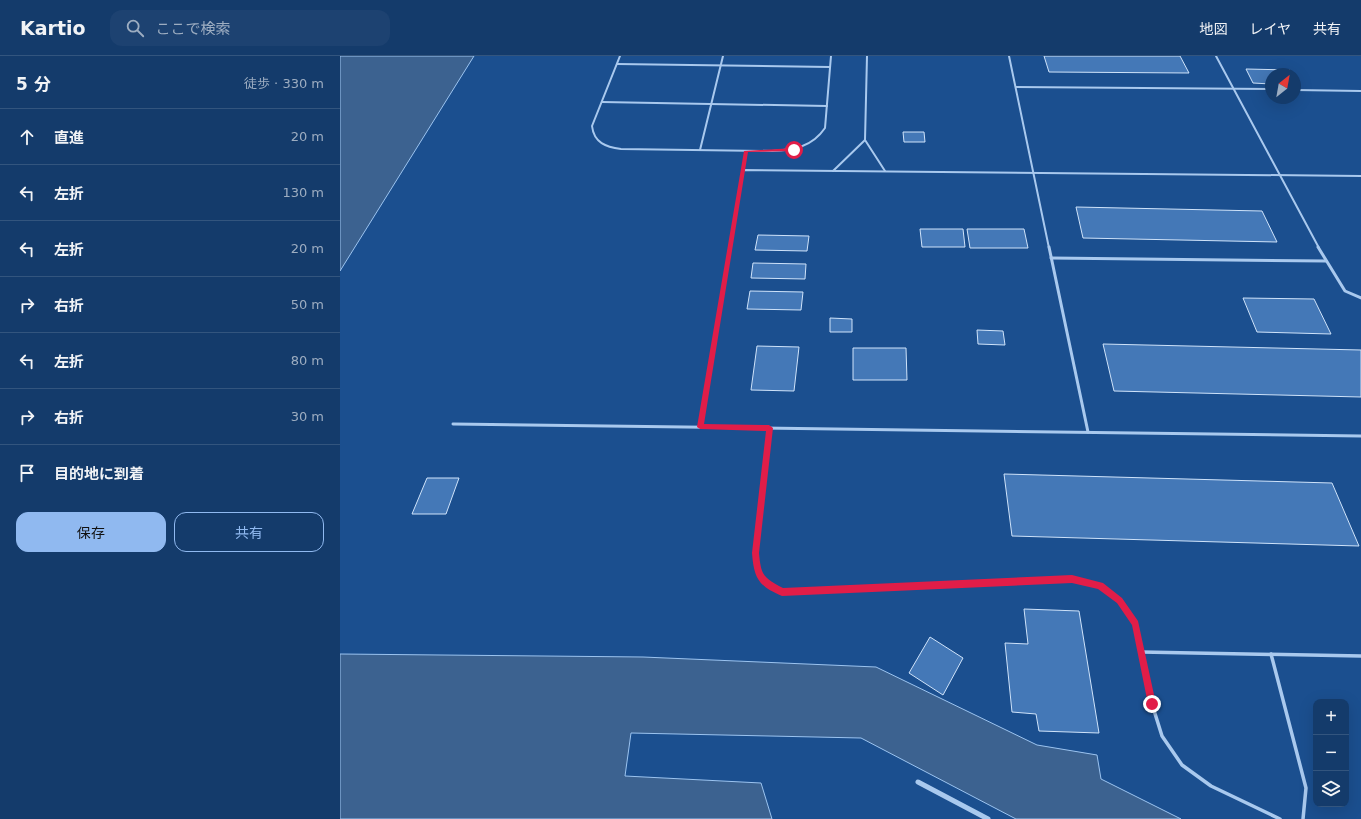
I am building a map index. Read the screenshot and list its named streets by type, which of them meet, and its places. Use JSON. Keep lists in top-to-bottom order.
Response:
{
  "north": "top right",
  "page": {
    "header": "Kartio",
    "search": "ここで検索",
    "nav": ["地図", "レイヤ", "共有"],
    "heading": ["5 分", "徒歩 · 330 m"],
    "list": [
      ["直進", "20 m"],
      ["左折", "130 m"],
      ["左折", "20 m"],
      ["右折", "50 m"],
      ["左折", "80 m"],
      ["右折", "30 m"],
      "目的地に到着"
    ],
    "buttons": ["保存", "共有"],
    "map_buttons": ["+", "−"]
  }
}
